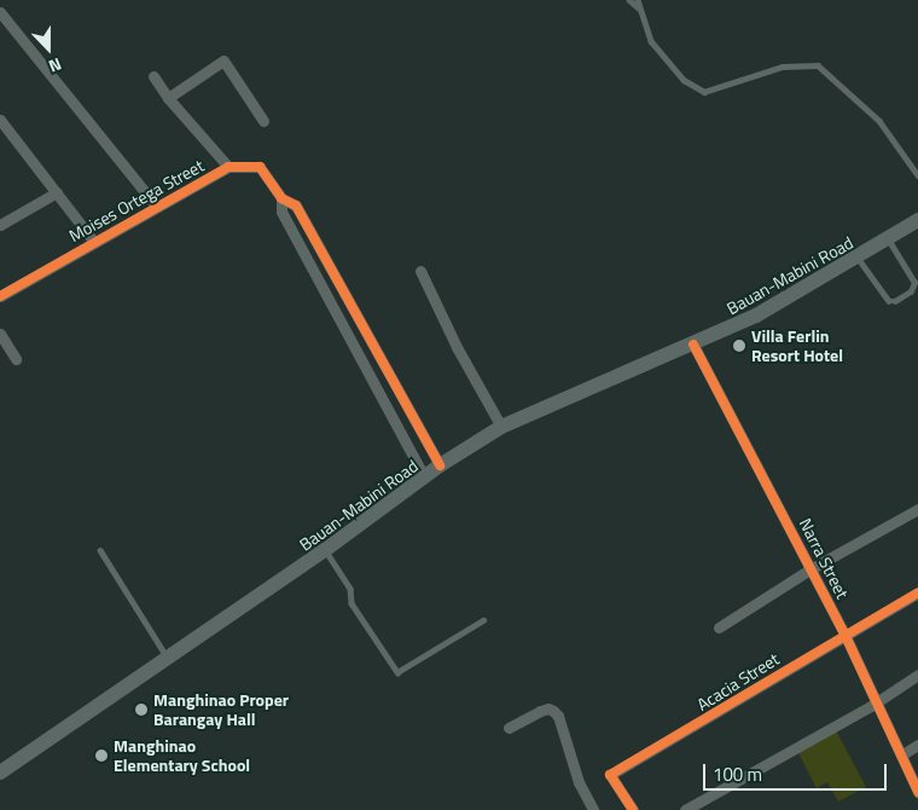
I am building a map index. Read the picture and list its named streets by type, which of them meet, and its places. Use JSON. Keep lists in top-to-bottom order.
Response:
{
  "streets": {
    "main road": ["Bauan-Mabini Road"],
    "street": ["Moises Ortega Street", "Narra Street", "Acacia Street"]
  },
  "crossings": [
    ["Bauan-Mabini Road", "Narra Street"],
    ["Narra Street", "Acacia Street"]
  ],
  "places": ["Villa Ferlin Resort Hotel", "Manghinao Proper Barangay Hall", "Manghinao Elementary School"],
  "scale_bar": "100 m",
  "north": "bottom"
}
